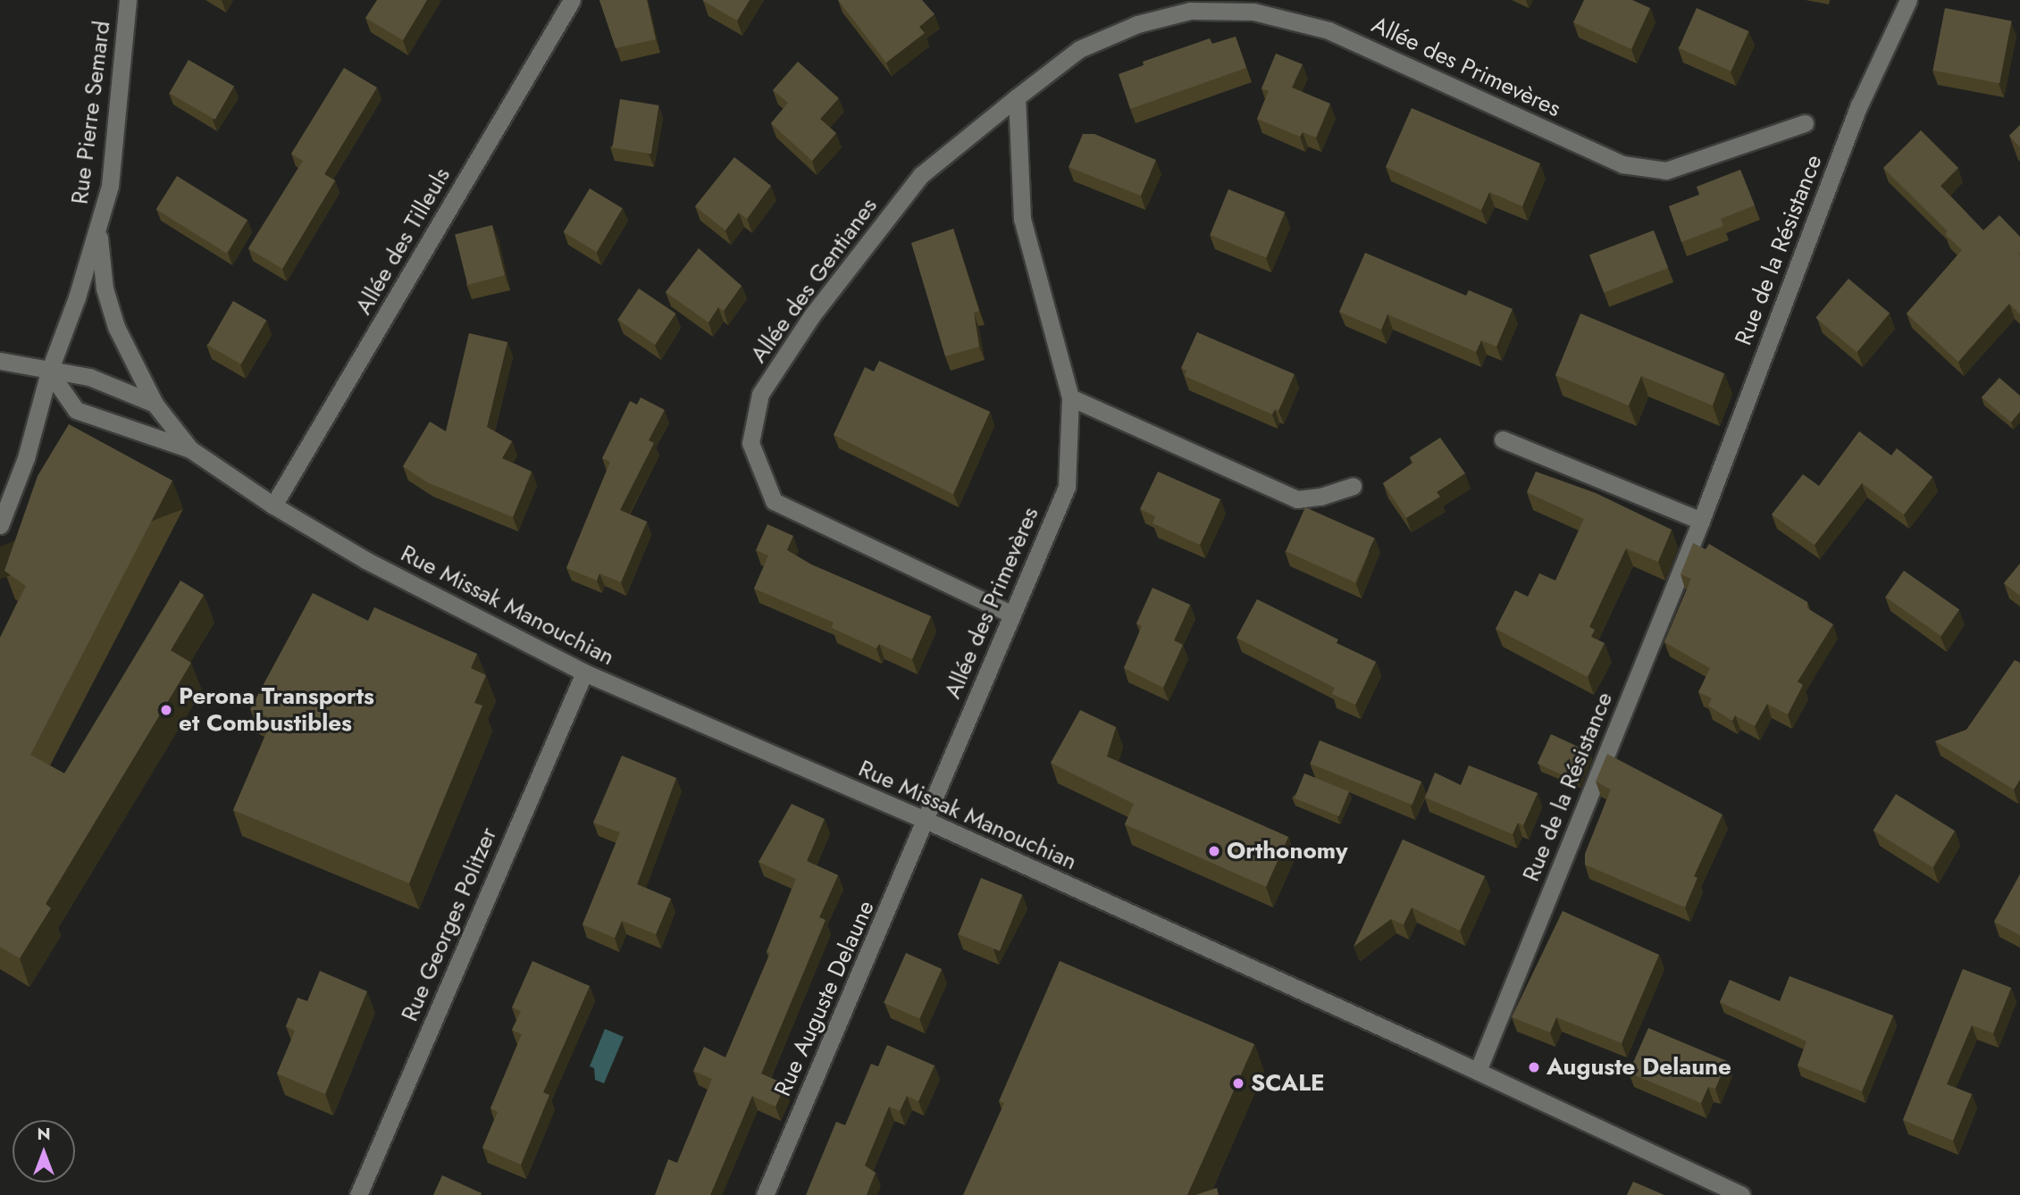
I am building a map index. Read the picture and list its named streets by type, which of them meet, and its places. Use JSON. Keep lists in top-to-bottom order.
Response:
{
  "streets": {
    "street": [
      "Allée des Primevères",
      "Rue Pierre Semard",
      "Allée des Tilleuls",
      "Rue de la Résistance",
      "Allée des Gentianes",
      "Rue Missak Manouchian",
      "Rue Georges Politzer",
      "Rue Auguste Delaune"
    ]
  },
  "crossings": [
    ["Allée des Primevères", "Allée des Gentianes"],
    ["Allée des Primevères", "Rue Missak Manouchian"],
    ["Allée des Primevères", "Rue Auguste Delaune"],
    ["Rue Pierre Semard", "Rue Missak Manouchian"],
    ["Allée des Tilleuls", "Rue Missak Manouchian"],
    ["Rue de la Résistance", "Rue Missak Manouchian"],
    ["Rue Missak Manouchian", "Rue Georges Politzer"],
    ["Rue Missak Manouchian", "Rue Auguste Delaune"]
  ],
  "places": [
    "Perona Transports et Combustibles",
    "Orthonomy",
    "Auguste Delaune",
    "SCALE"
  ],
  "north": "top"
}
